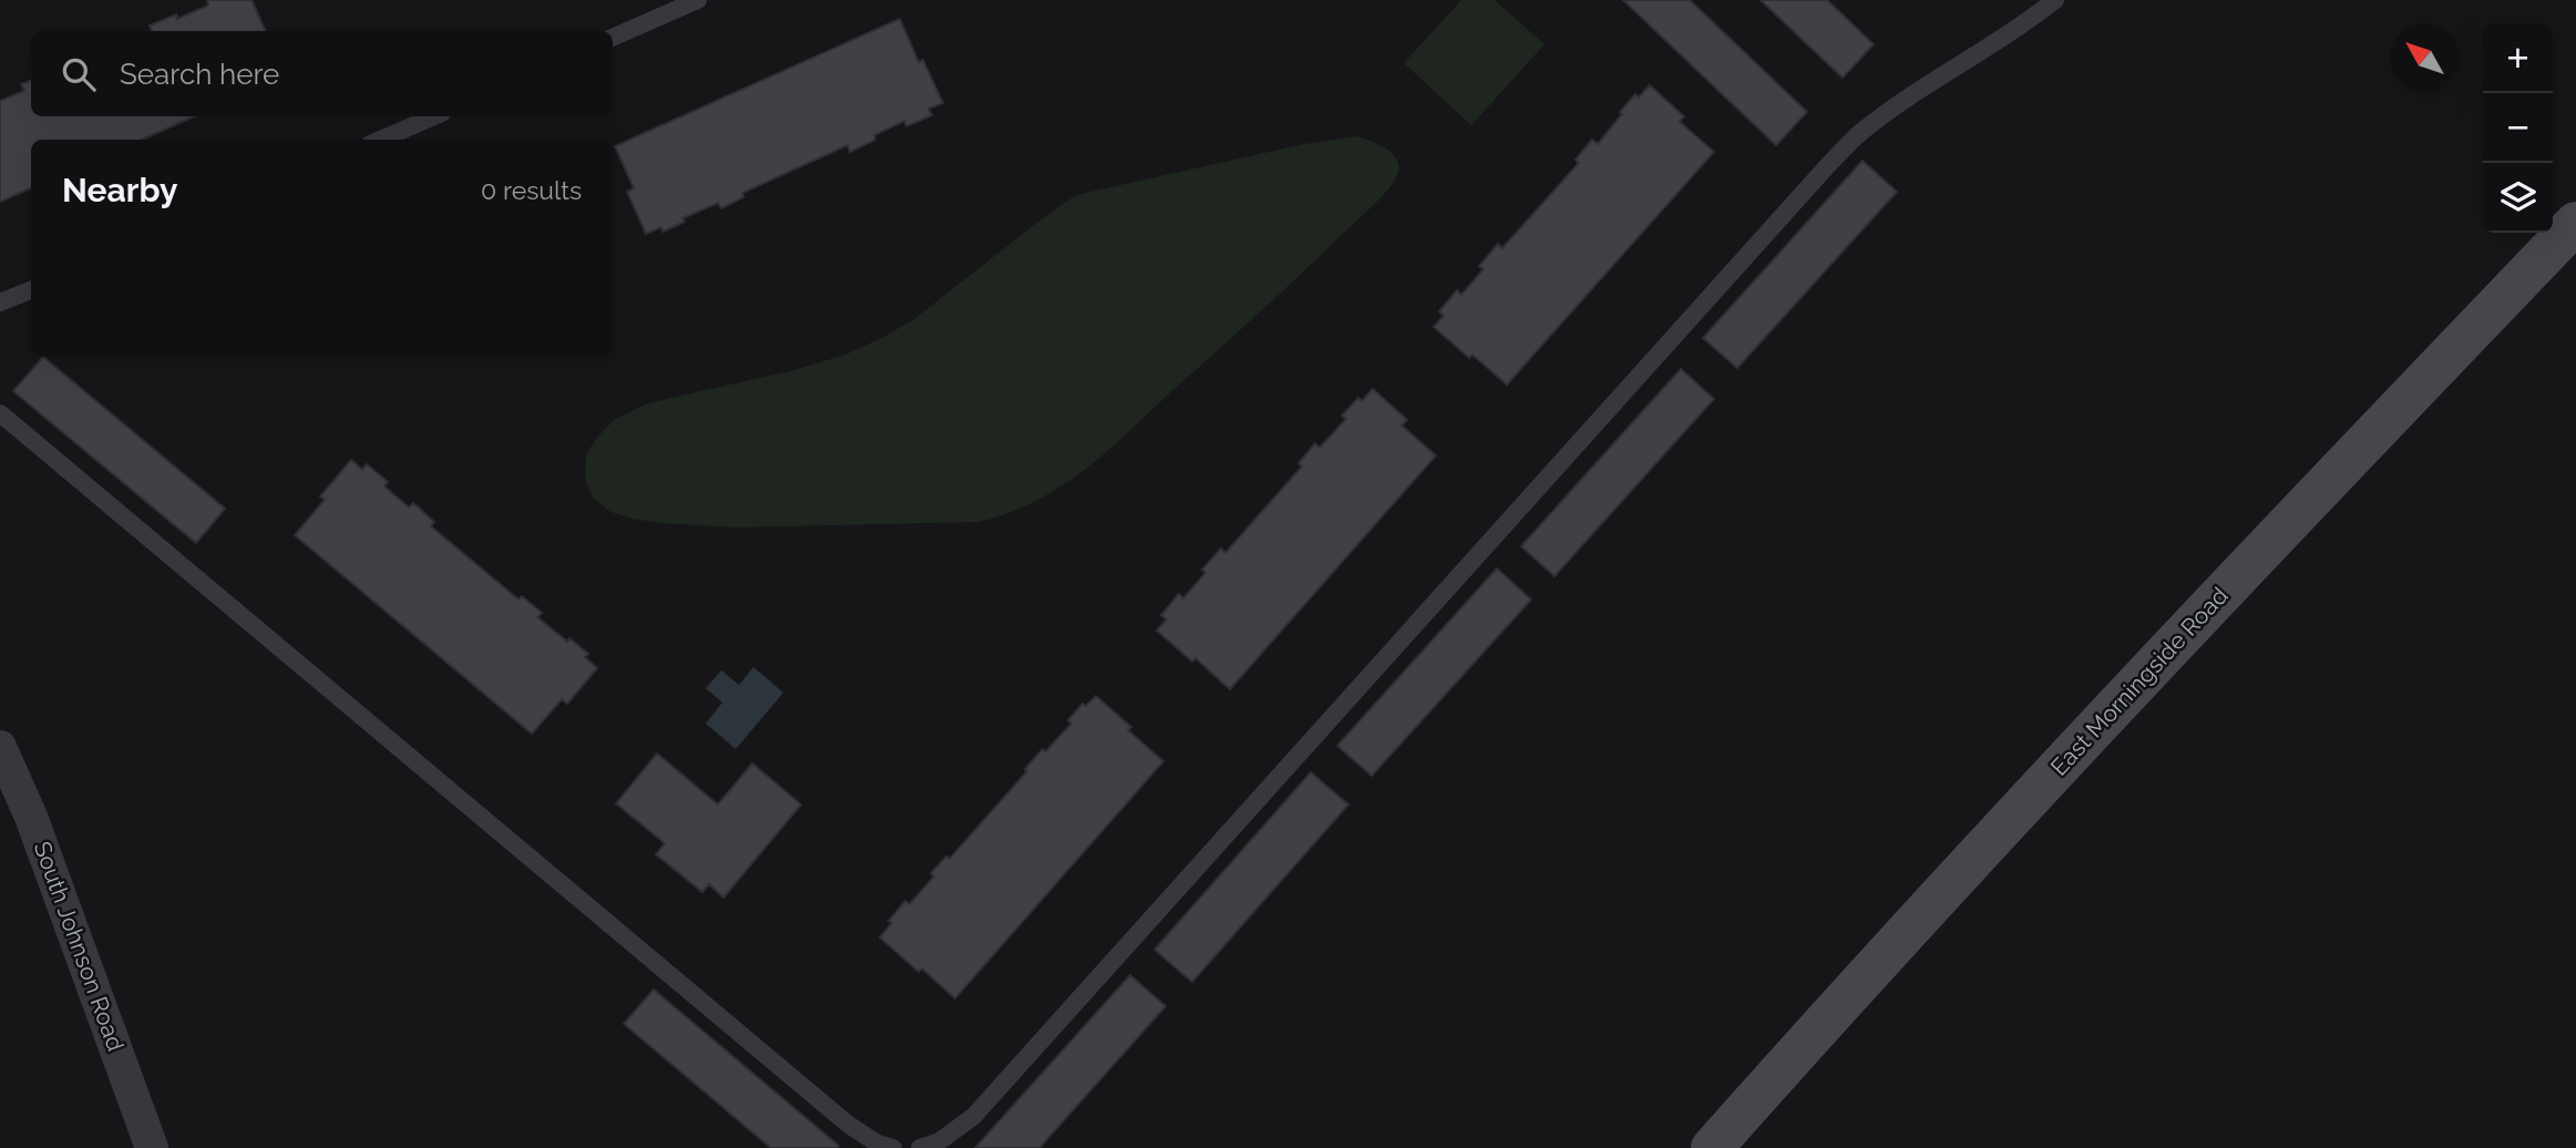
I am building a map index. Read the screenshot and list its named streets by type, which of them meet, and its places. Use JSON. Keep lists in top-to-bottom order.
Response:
{
  "streets": {
    "street": ["East Morningside Road", "South Johnson Road"]
  },
  "north": "top left",
  "page": {
    "map_buttons": ["+", "−"],
    "search": "Search here",
    "heading": ["Nearby", "0 results"]
  }
}
